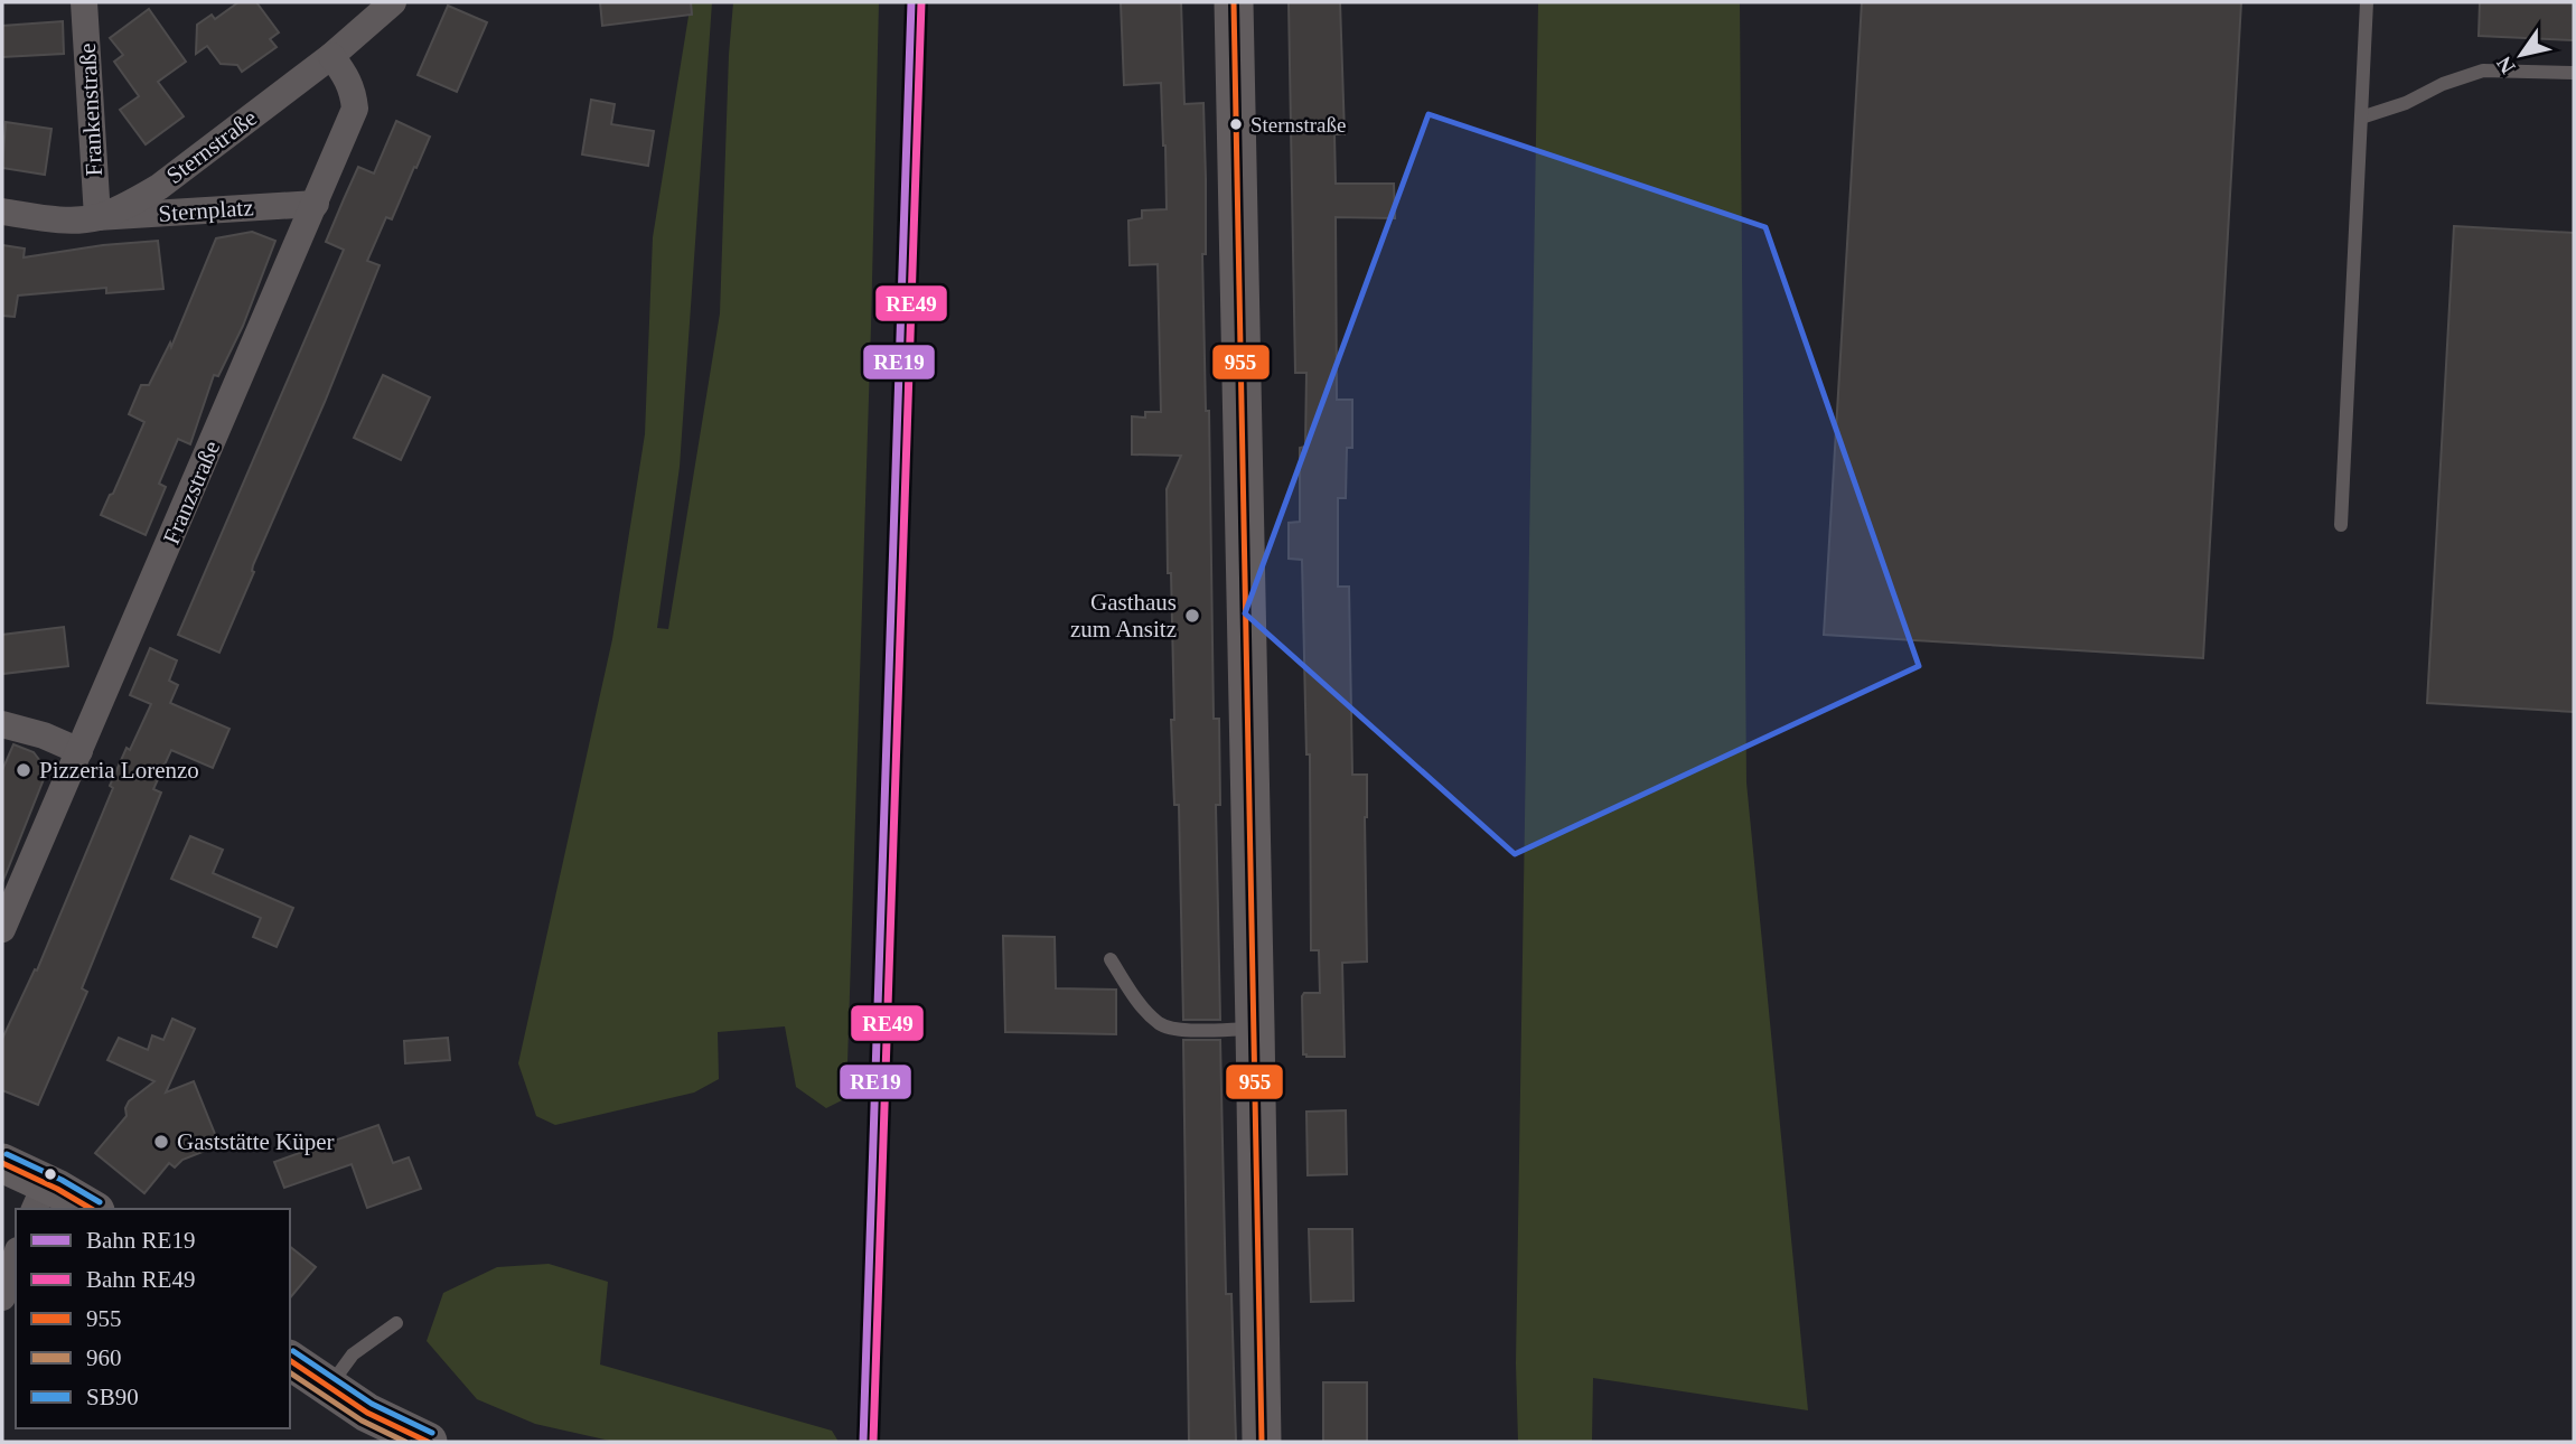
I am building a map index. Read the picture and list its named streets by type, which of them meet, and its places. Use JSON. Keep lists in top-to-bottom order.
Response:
{
  "streets": {
    "street": [
      "Frankenstraße",
      "Sternstraße",
      "Sternplatz",
      "Franzstraße"
    ]
  },
  "crossings": [
    ["Frankenstraße", "Sternstraße"],
    ["Frankenstraße", "Sternplatz"],
    ["Sternstraße", "Sternplatz"],
    ["Sternstraße", "Franzstraße"],
    ["Sternplatz", "Franzstraße"]
  ],
  "places": [
    "Sternstraße",
    "Gasthaus zum Ansitz",
    "Pizzeria Lorenzo",
    "Gaststätte Küper"
  ],
  "lines": [
    "rail line RE19",
    "rail line RE49",
    "transit line 955",
    "transit line SB90",
    "transit line 960"
  ],
  "legend": [
    "Bahn RE19",
    "Bahn RE49",
    "955",
    "960",
    "SB90"
  ],
  "north": "bottom left"
}
